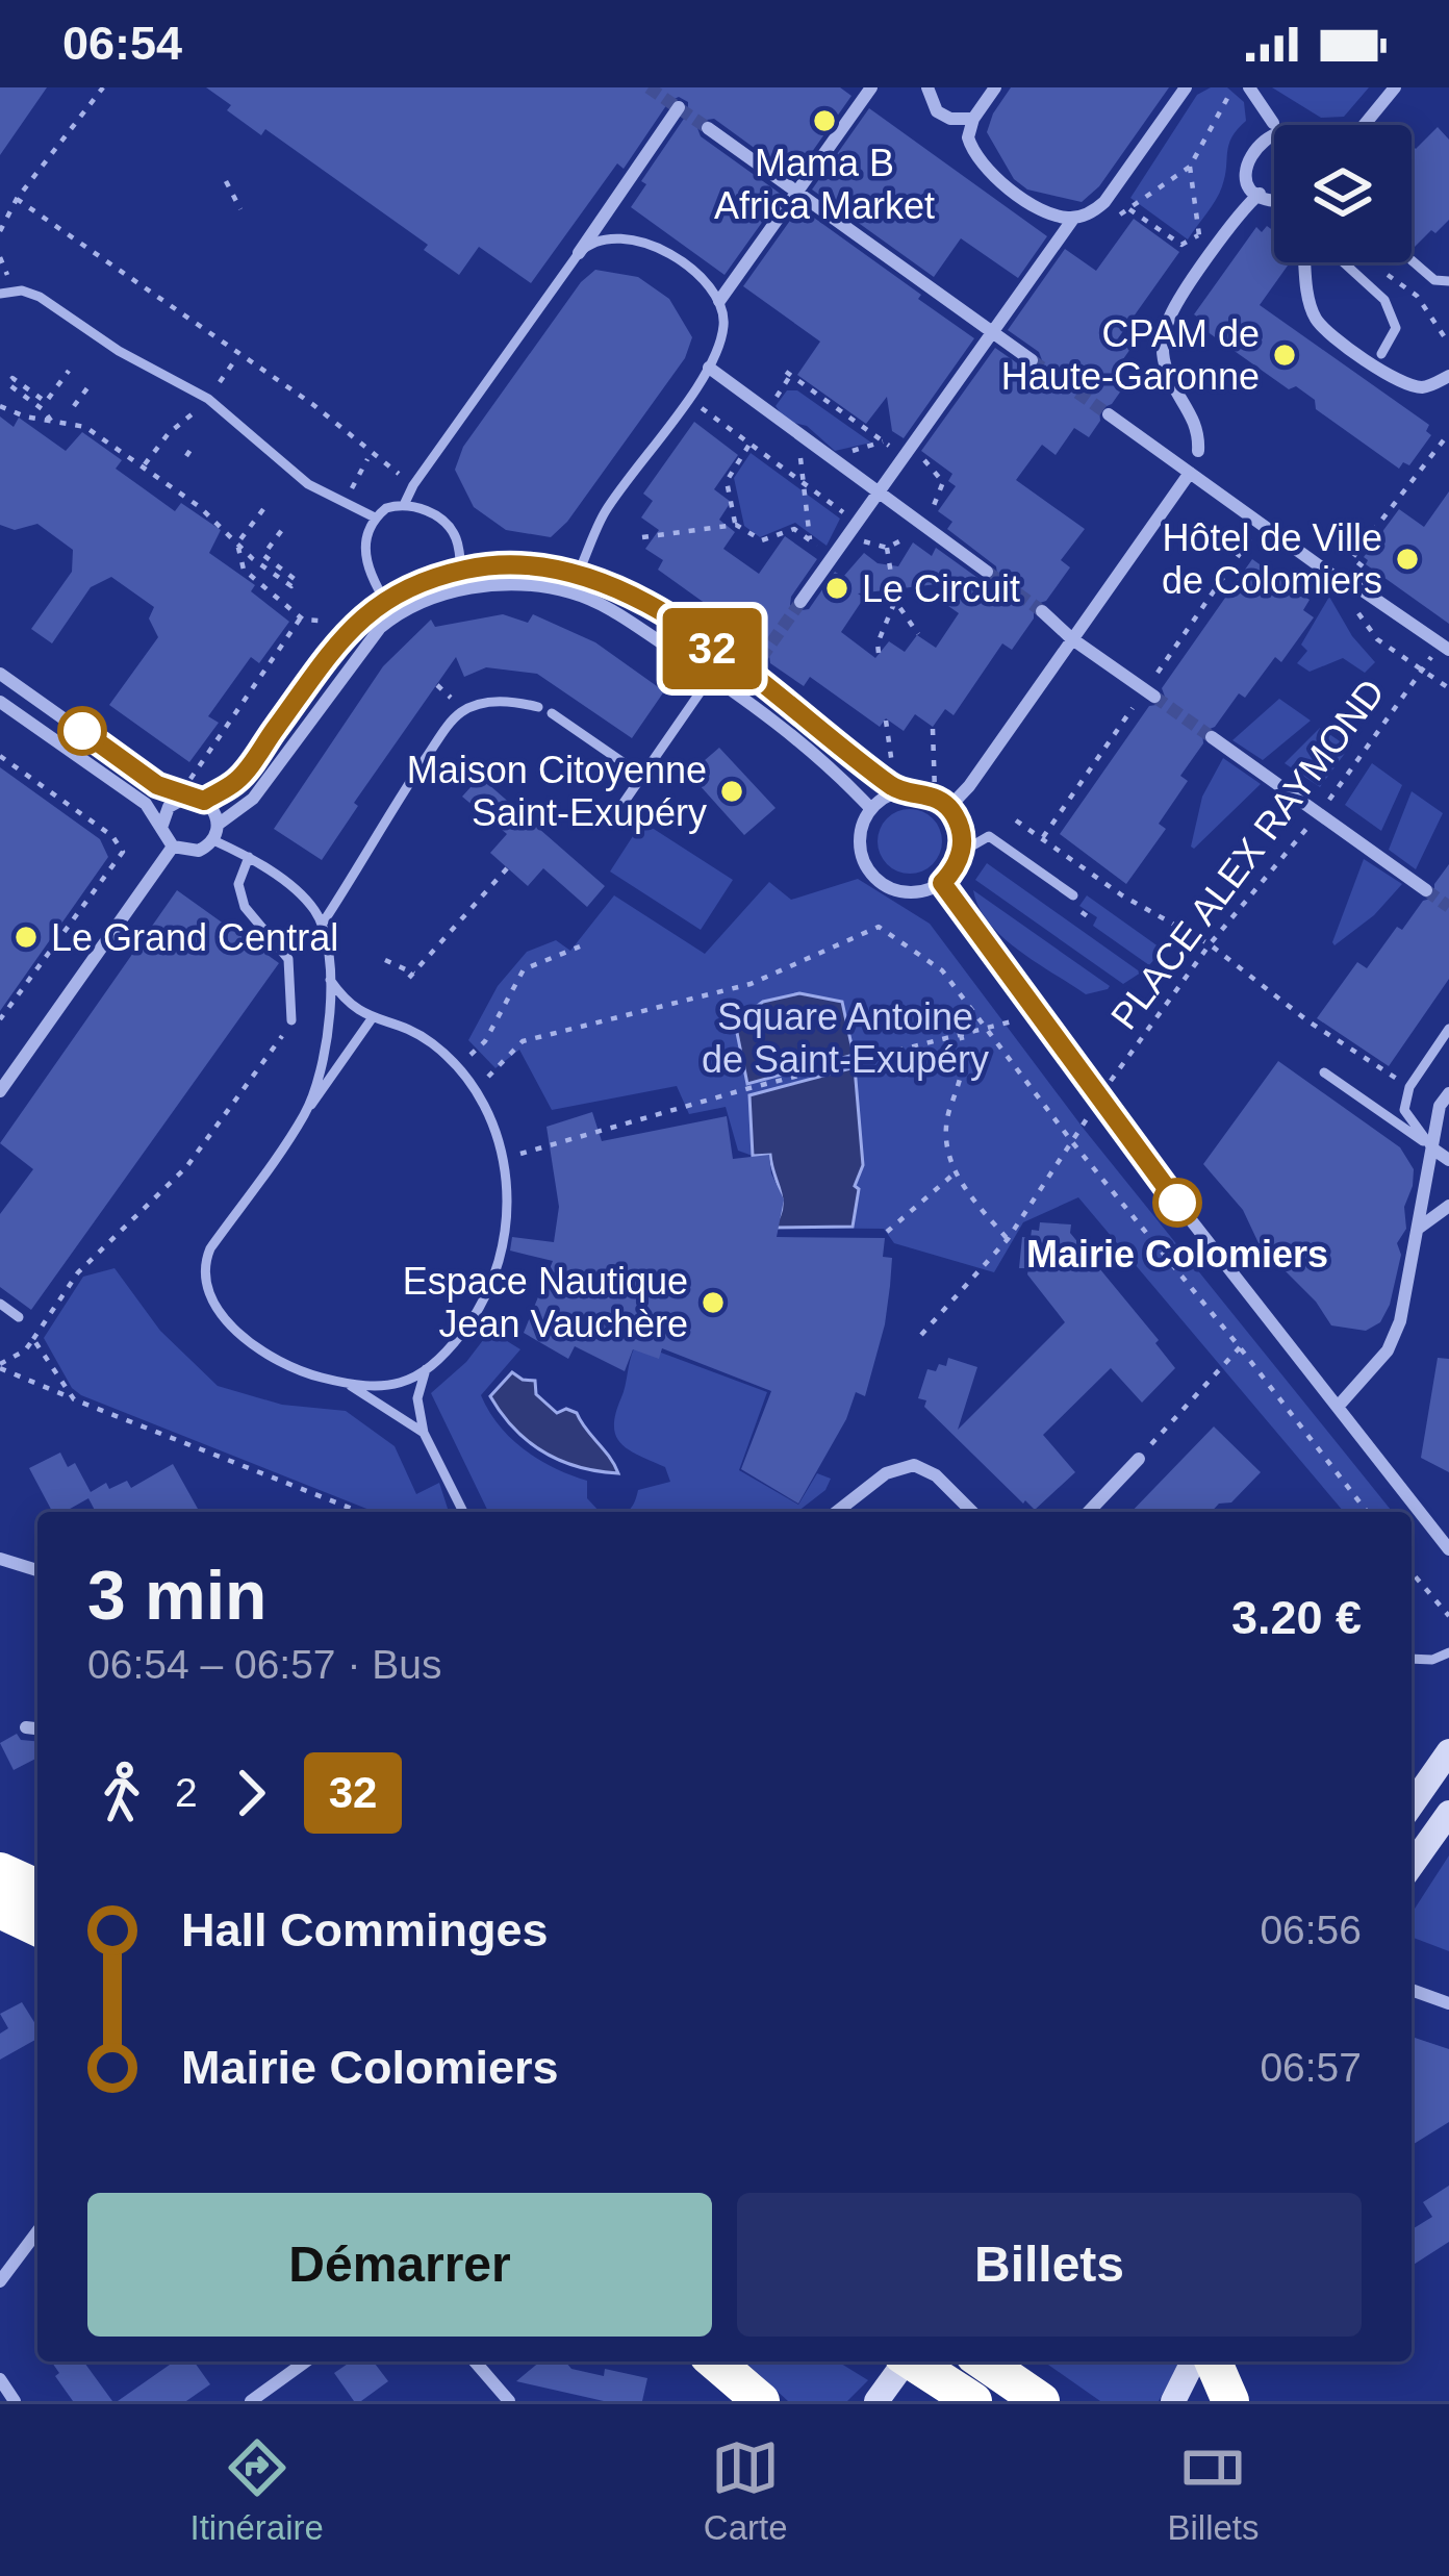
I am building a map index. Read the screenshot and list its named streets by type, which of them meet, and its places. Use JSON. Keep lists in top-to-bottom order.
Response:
{
  "streets": {
    "path": ["PLACE ALEX RAYMOND"]
  },
  "parks": ["Square Antoine de Saint-Exupéry"],
  "places": [
    "Mama B Africa Market",
    "CPAM de Haute-Garonne",
    "Hôtel de Ville de Colomiers",
    "Le Circuit",
    "Maison Citoyenne Saint-Exupéry",
    "Le Grand Central",
    "Mairie Colomiers",
    "Espace Nautique Jean Vauchère"
  ],
  "lines": ["bus line 32"],
  "page": {
    "status": "06:54",
    "on_map": "32",
    "heading": ["3 min", "06:54 – 06:57 · Bus", "3.20 €"],
    "legs": ["2", "32"],
    "list": [
      {
        "name": "Hall Comminges",
        "value": "06:56"
      },
      {
        "name": "Mairie Colomiers",
        "value": "06:57"
      }
    ],
    "buttons": ["Démarrer", "Billets"],
    "tabs": ["Itinéraire", "Carte", "Billets"]
  }
}
